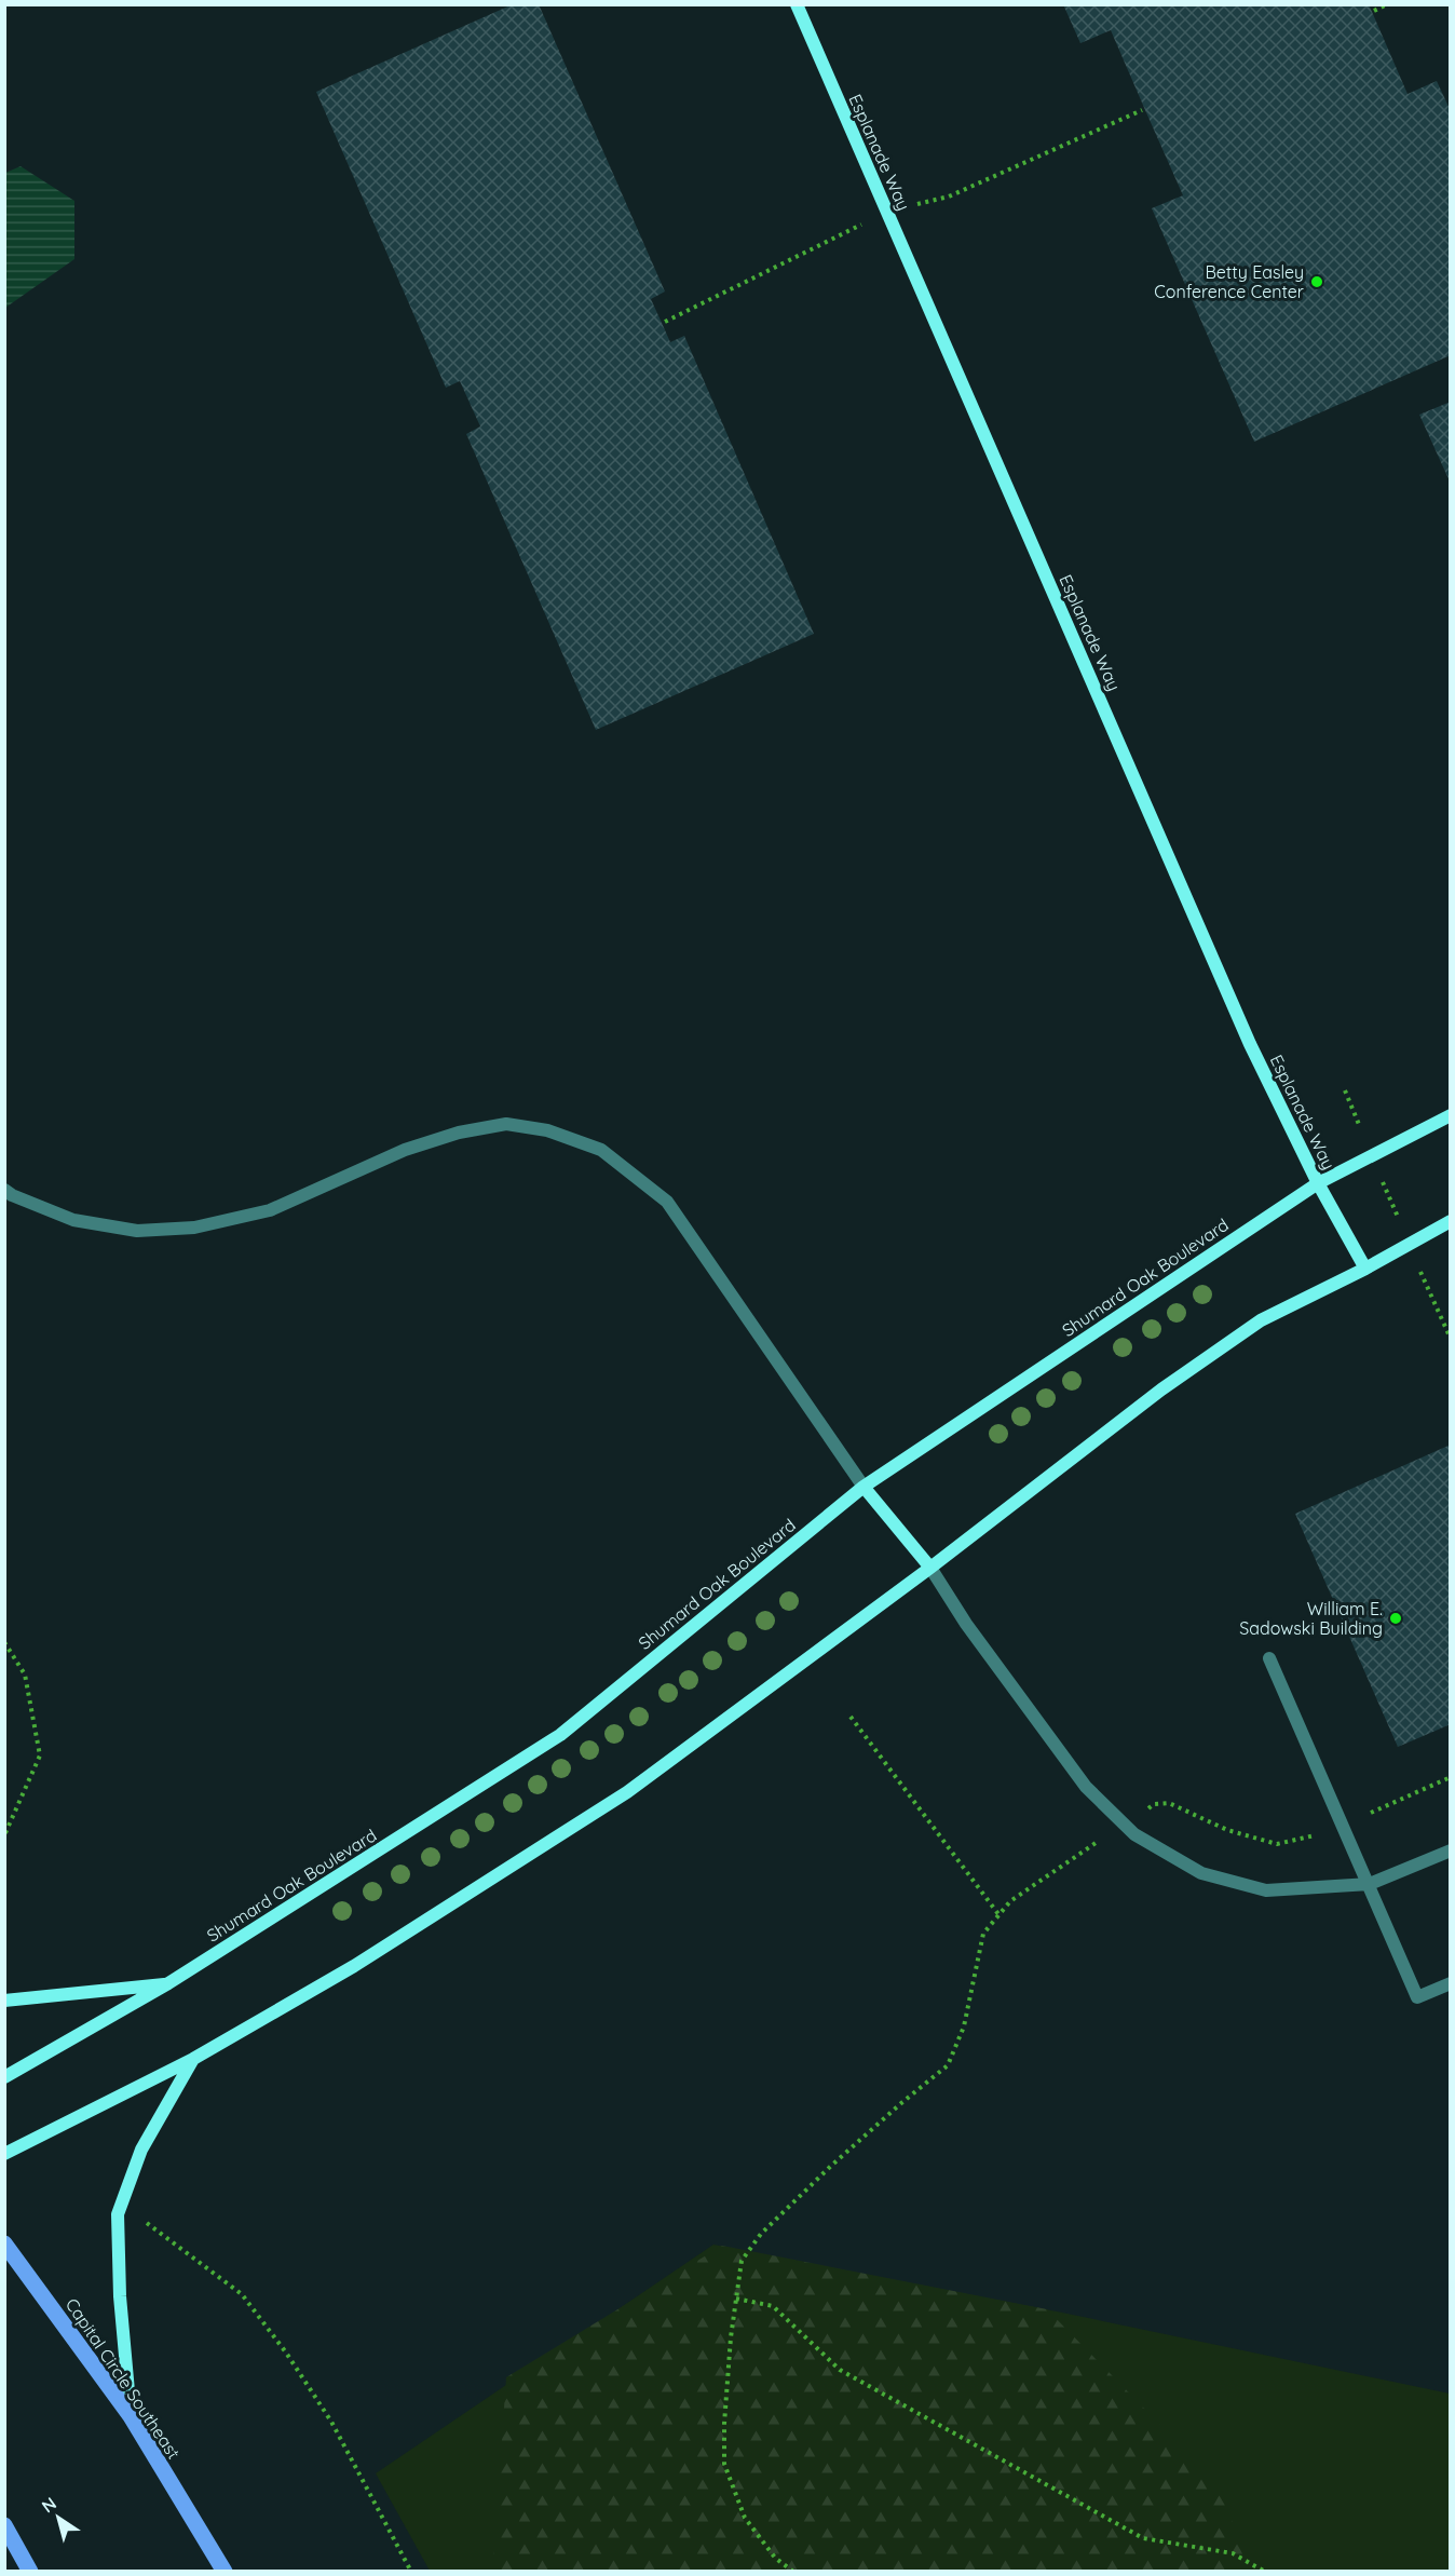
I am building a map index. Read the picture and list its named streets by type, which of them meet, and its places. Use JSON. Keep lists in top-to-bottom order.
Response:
{
  "streets": {
    "main road": ["Capital Circle Southeast"],
    "street": ["Esplanade Way", "Shumard Oak Boulevard"]
  },
  "crossings": [
    ["Esplanade Way", "Shumard Oak Boulevard"]
  ],
  "places": ["Betty Easley Conference Center", "William E. Sadowski Building"],
  "north": "top left"
}
